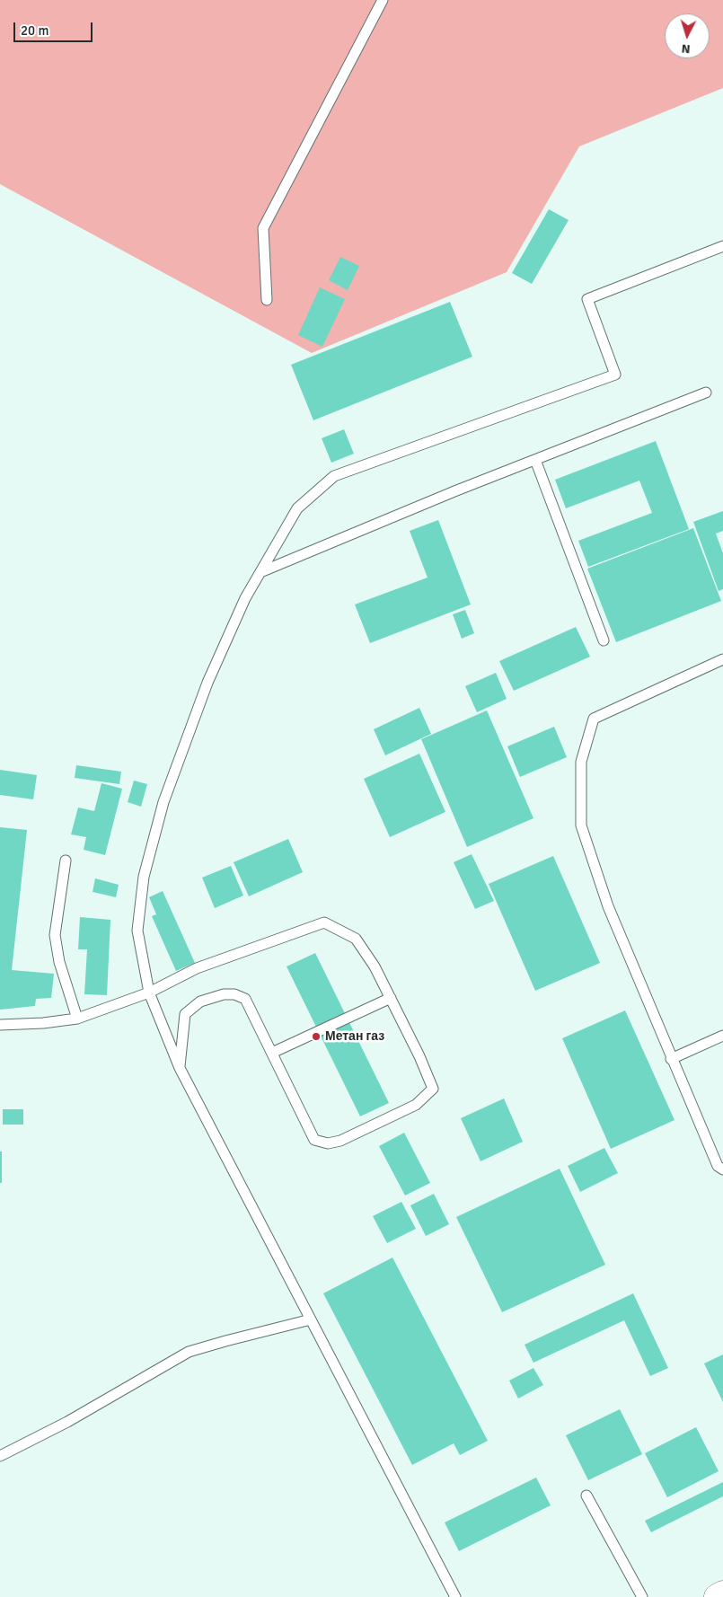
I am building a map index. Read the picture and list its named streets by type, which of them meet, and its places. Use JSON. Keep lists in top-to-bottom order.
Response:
{
  "places": ["Метан газ"],
  "scale_bar": "20 m",
  "north": "bottom"
}
